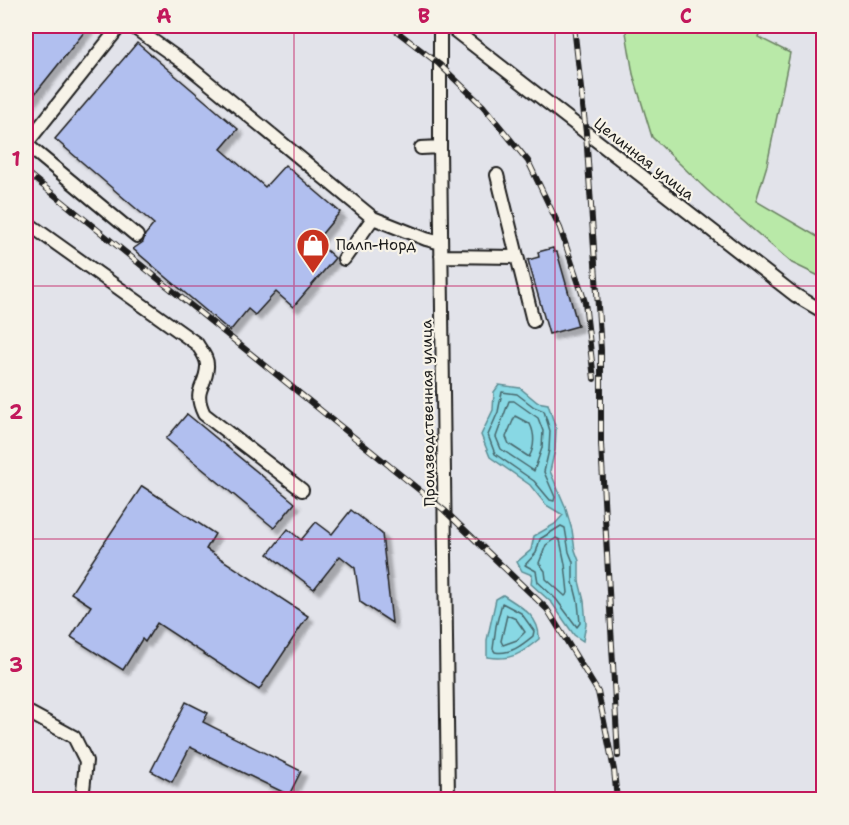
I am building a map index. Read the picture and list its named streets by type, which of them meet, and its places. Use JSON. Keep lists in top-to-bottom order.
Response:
{
  "streets": {
    "street": ["Целинная улица", "Производственная улица"]
  },
  "places": {
    "shop": ["Палп-Норд"]
  },
  "grid": {
    "columns": ["A", "B", "C"],
    "rows": ["1", "2", "3"]
  }
}
